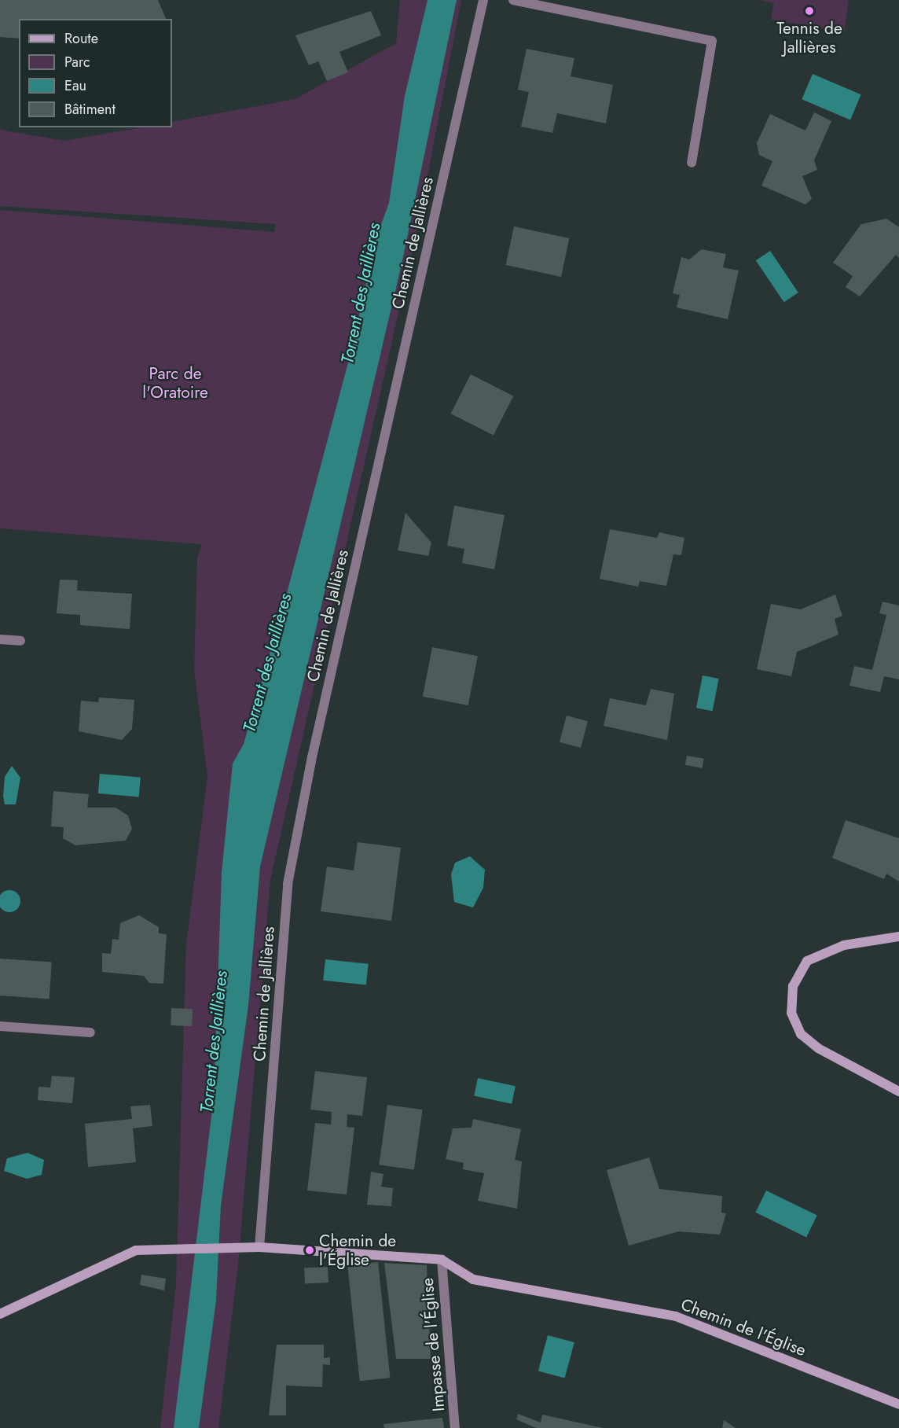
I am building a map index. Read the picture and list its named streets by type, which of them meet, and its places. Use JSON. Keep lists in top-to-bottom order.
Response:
{
  "streets": {
    "street": ["Chemin de Jallières", "Chemin de l'Église", "Impasse de l'Église"]
  },
  "crossings": [
    ["Chemin de Jallières", "Chemin de l'Église"],
    ["Chemin de l'Église", "Impasse de l'Église"]
  ],
  "water": ["Torrent des Jaillières"],
  "parks": ["Parc de l'Oratoire"],
  "places": ["Tennis de Jallières", "Chemin de l'Église"],
  "legend": [
    "Route",
    "Parc",
    "Eau",
    "Bâtiment"
  ]
}
